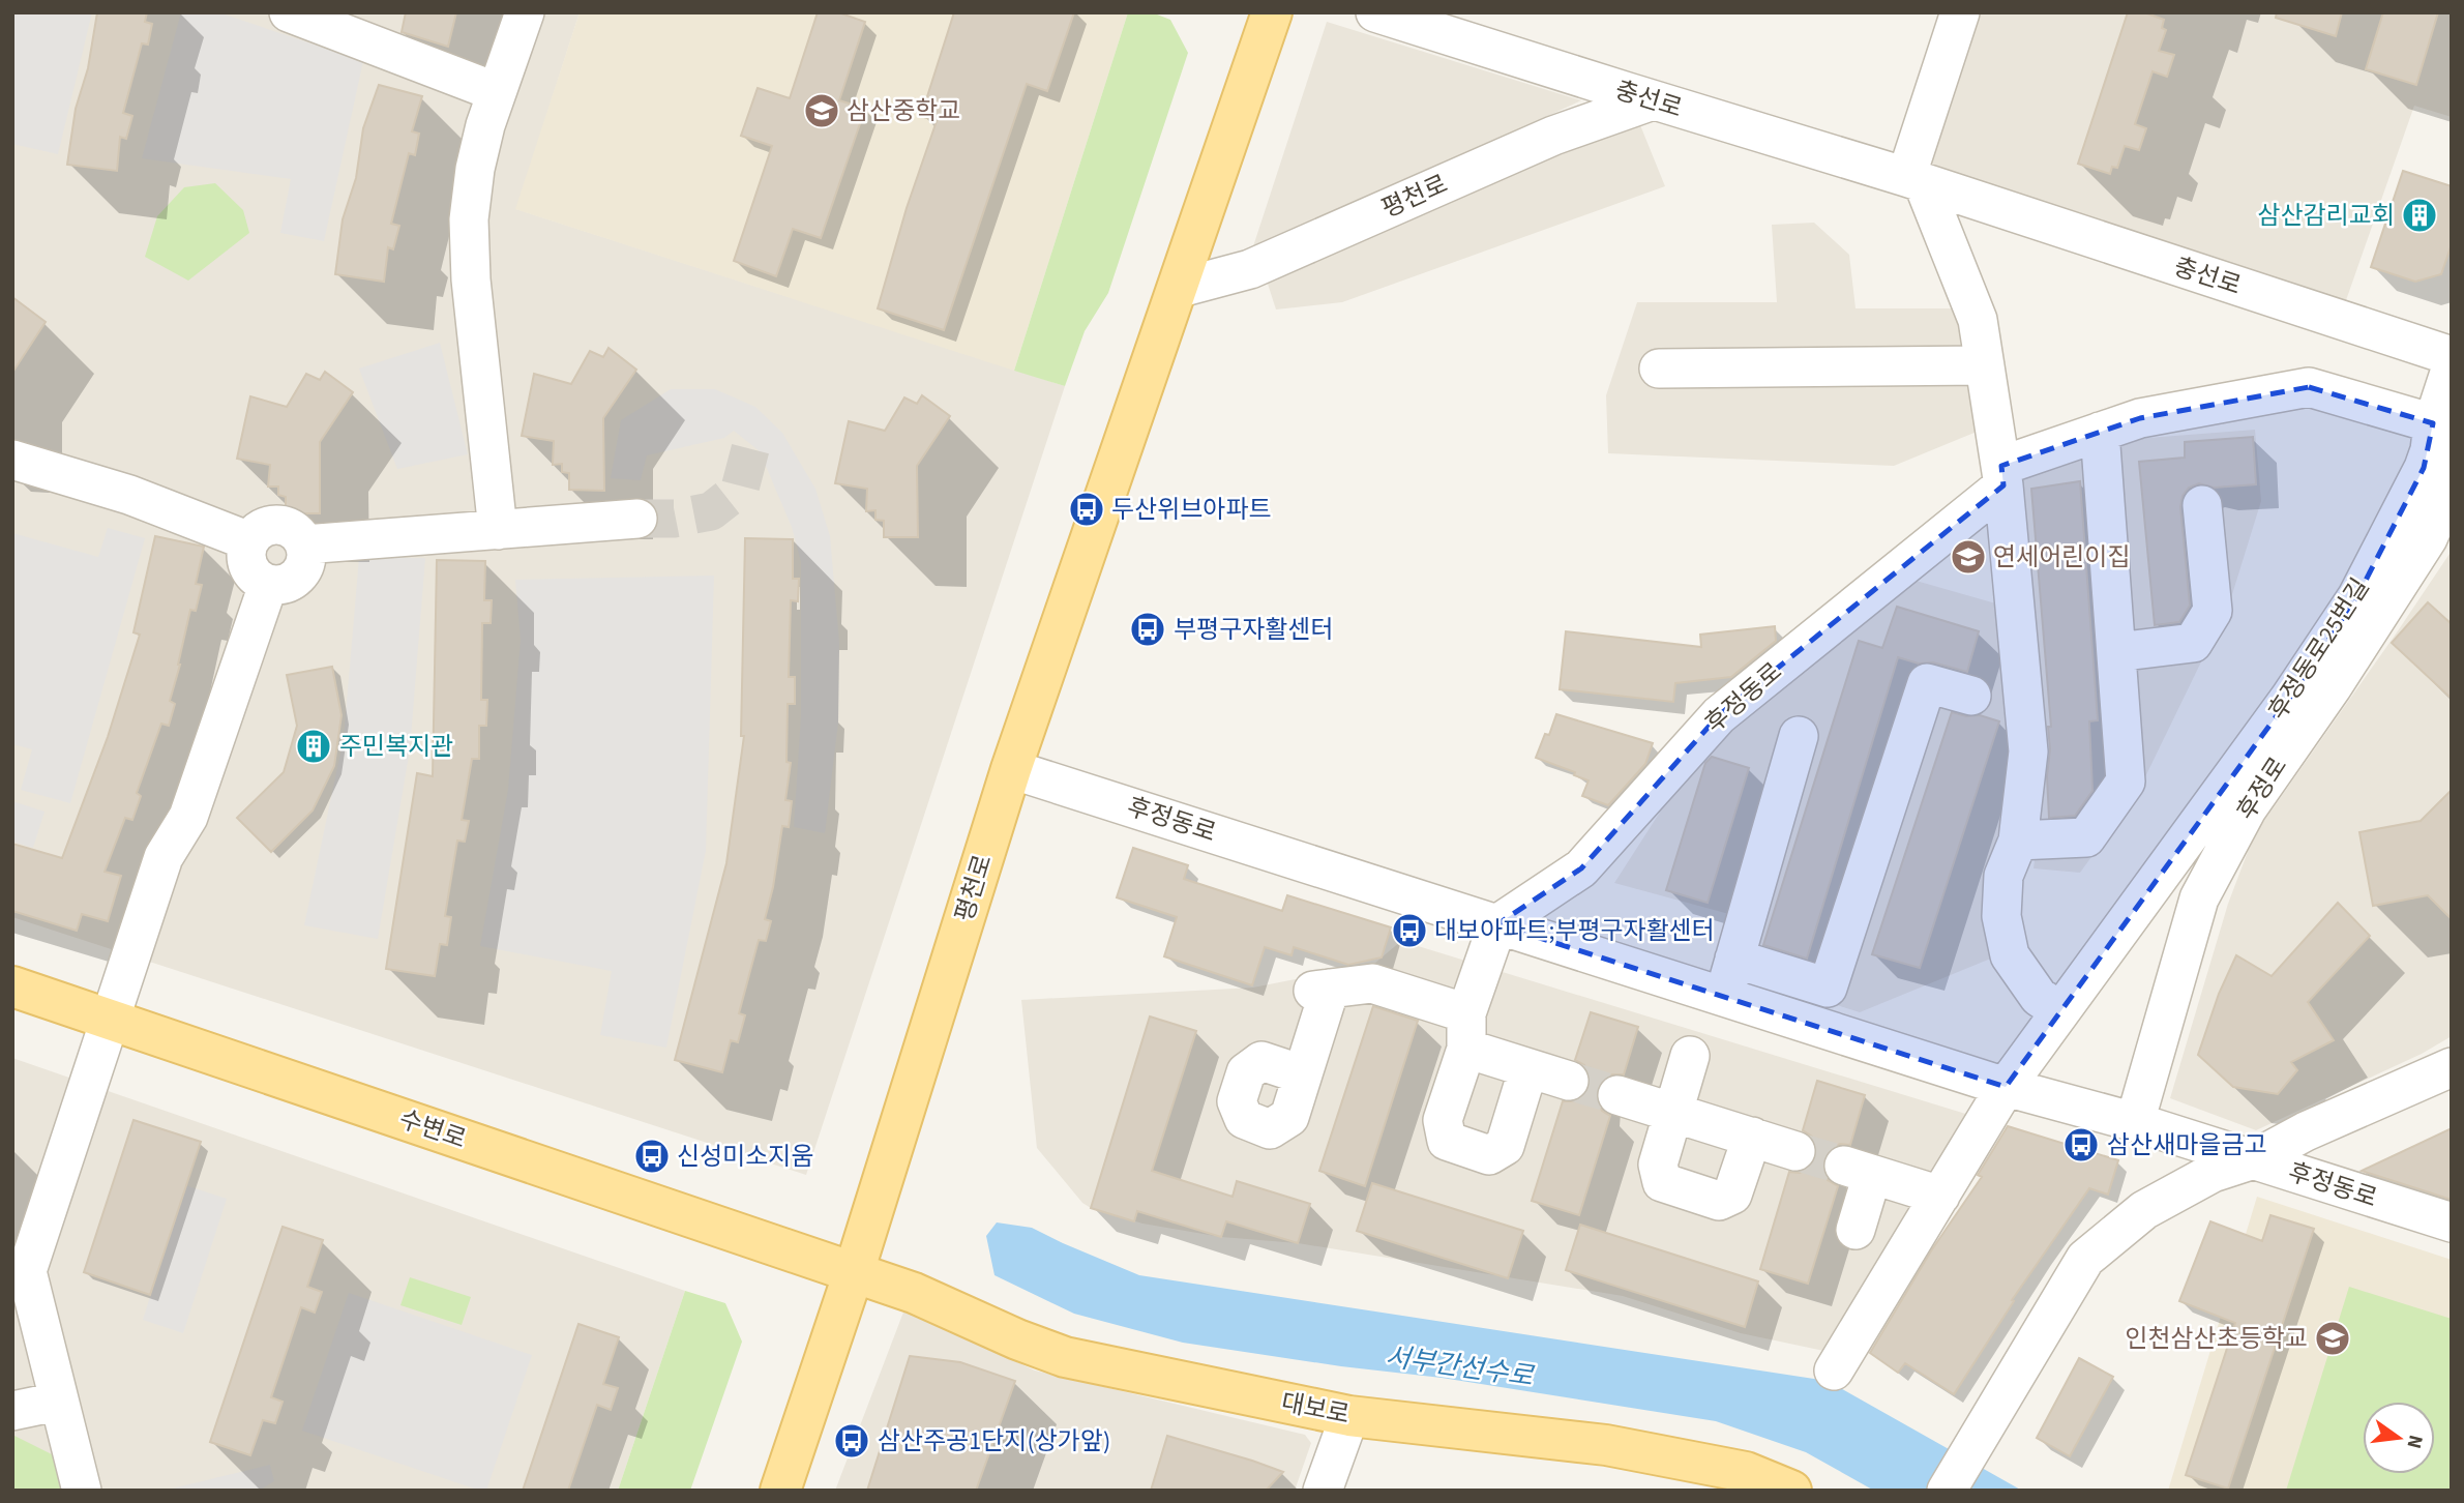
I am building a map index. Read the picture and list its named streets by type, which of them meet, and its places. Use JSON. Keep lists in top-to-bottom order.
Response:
{
  "streets": {
    "main road": ["평천로", "수변로", "대보로"],
    "street": [
      "충선로",
      "후정동로25번길",
      "후정동로",
      "후정로"
    ]
  },
  "crossings": [
    ["충선로", "평천로"],
    ["평천로", "후정동로"],
    ["평천로", "수변로"],
    ["평천로", "대보로"],
    ["후정동로25번길", "후정동로"],
    ["후정동로", "후정로"],
    ["수변로", "대보로"]
  ],
  "water": ["서부간선수로"],
  "places": {
    "school or university": ["삼산중학교", "연세어린이집", "인천삼산초등학교"],
    "building": ["삼산감리교회", "주민복지관"],
    "bus stop": [
      "두산위브아파트",
      "부평구자활센터",
      "대보아파트;부평구자활센터",
      "삼산새마을금고",
      "신성미소지움",
      "삼산주공1단지(상가앞)"
    ]
  },
  "north": "right"
}
